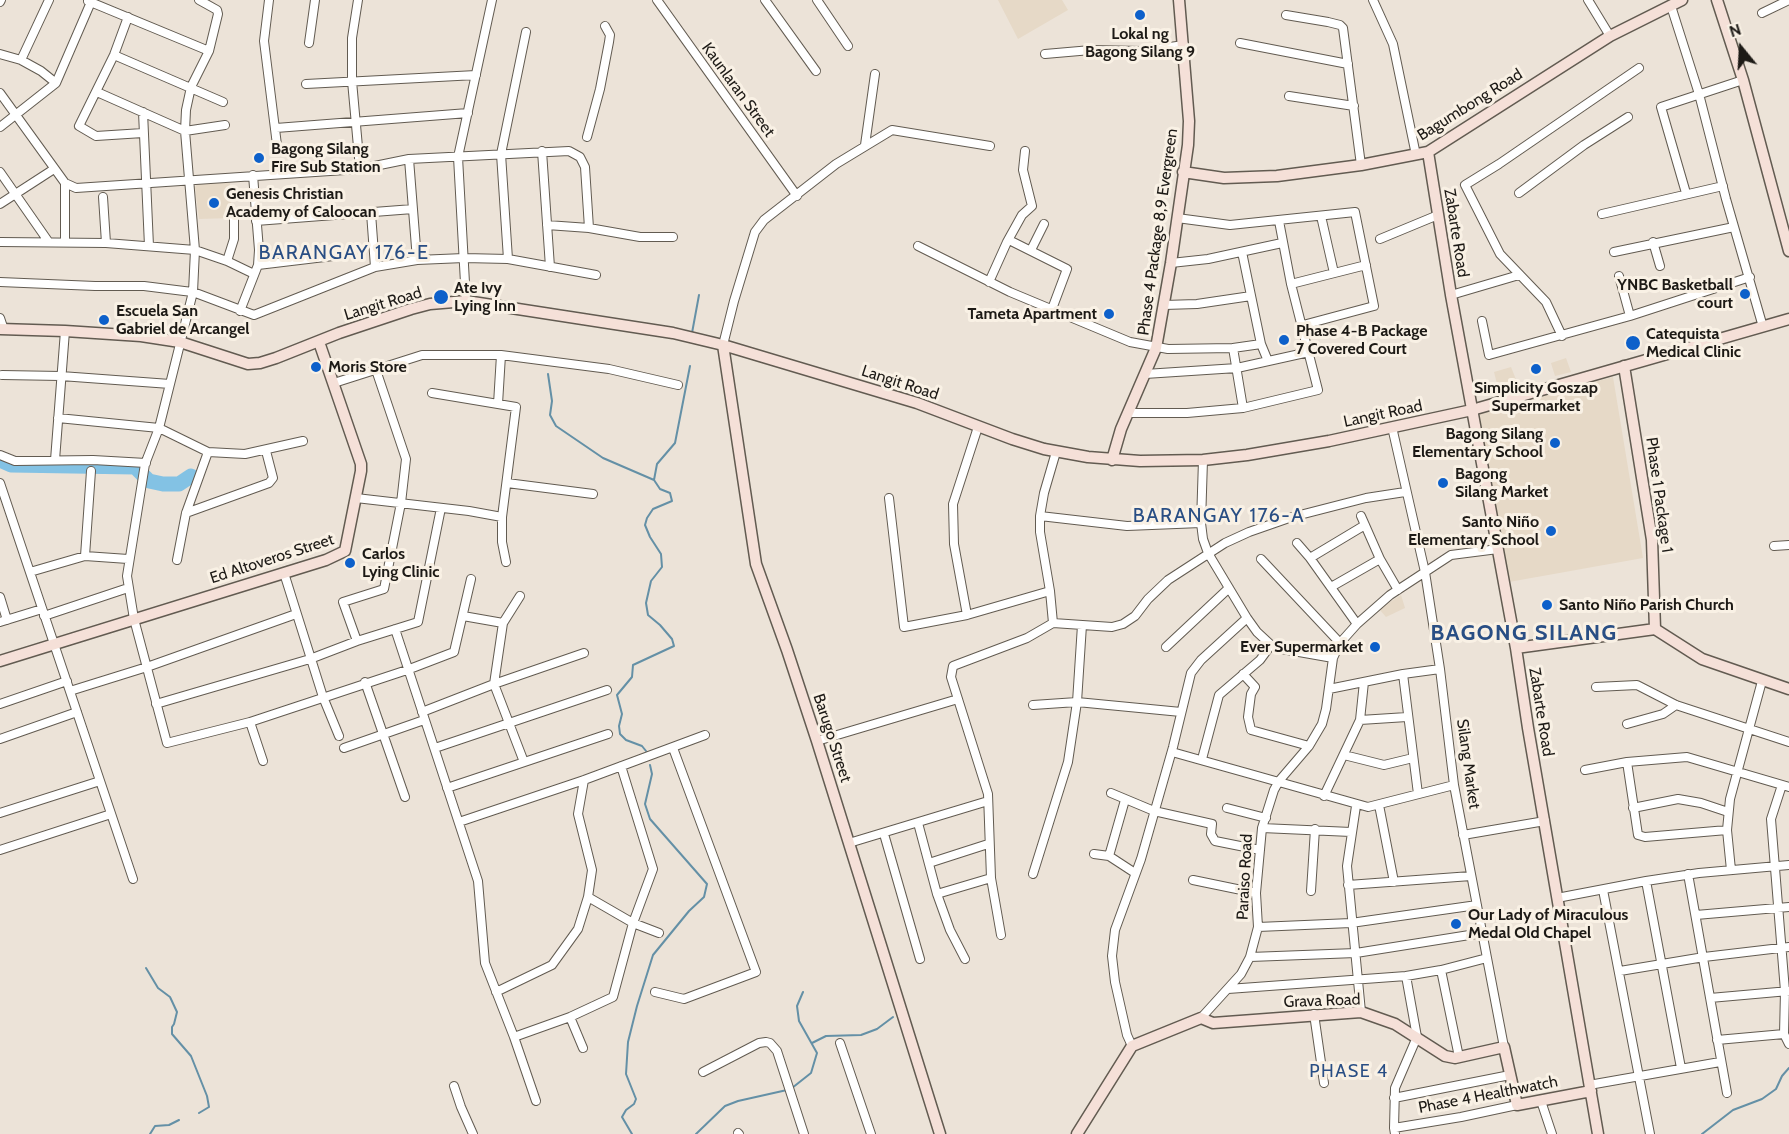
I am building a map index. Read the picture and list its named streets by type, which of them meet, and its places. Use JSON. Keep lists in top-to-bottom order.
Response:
{
  "streets": {
    "main road": [
      "Bagumbong Road",
      "Phase 4 Package 8,9 Evergreen",
      "Zabarte Road",
      "Langit Road",
      "Phase 1 Package 1",
      "Ed Altoveros Street",
      "Barugo Street",
      "Silang Market",
      "Paraiso Road",
      "Grava Road",
      "Phase 4 Healthwatch"
    ],
    "street": ["Kaunlaran Street"]
  },
  "crossings": [
    ["Bagumbong Road", "Phase 4 Package 8,9 Evergreen"],
    ["Bagumbong Road", "Zabarte Road"],
    ["Phase 4 Package 8,9 Evergreen", "Langit Road"],
    ["Zabarte Road", "Langit Road"],
    ["Zabarte Road", "Paraiso Road"],
    ["Zabarte Road", "Phase 4 Healthwatch"],
    ["Langit Road", "Phase 1 Package 1"],
    ["Langit Road", "Ed Altoveros Street"],
    ["Langit Road", "Barugo Street"],
    ["Langit Road", "Silang Market"],
    ["Silang Market", "Paraiso Road"],
    ["Silang Market", "Phase 4 Healthwatch"],
    ["Paraiso Road", "Grava Road"]
  ],
  "districts": [
    "BARANGAY 176-E",
    "BARANGAY 176-A",
    "BAGONG SILANG",
    "PHASE 4"
  ],
  "places": [
    "Lokal ng Bagong Silang 9",
    "Bagong Silang Fire Sub Station",
    "Genesis Christian Academy of Caloocan",
    "YNBC Basketball court",
    "Ate Ivy Lying Inn",
    "Tameta Apartment",
    "Escuela San Gabriel de Arcangel",
    "Phase 4-B Package 7 Covered Court",
    "Catequista Medical Clinic",
    "Moris Store",
    "Simplicity Goszap Supermarket",
    "Bagong Silang Elementary School",
    "Bagong Silang Market",
    "Santo Niño Elementary School",
    "Carlos Lying Clinic",
    "Santo Niño Parish Church",
    "Ever Supermarket",
    "Our Lady of Miraculous Medal Old Chapel"
  ],
  "north": "top"
}
